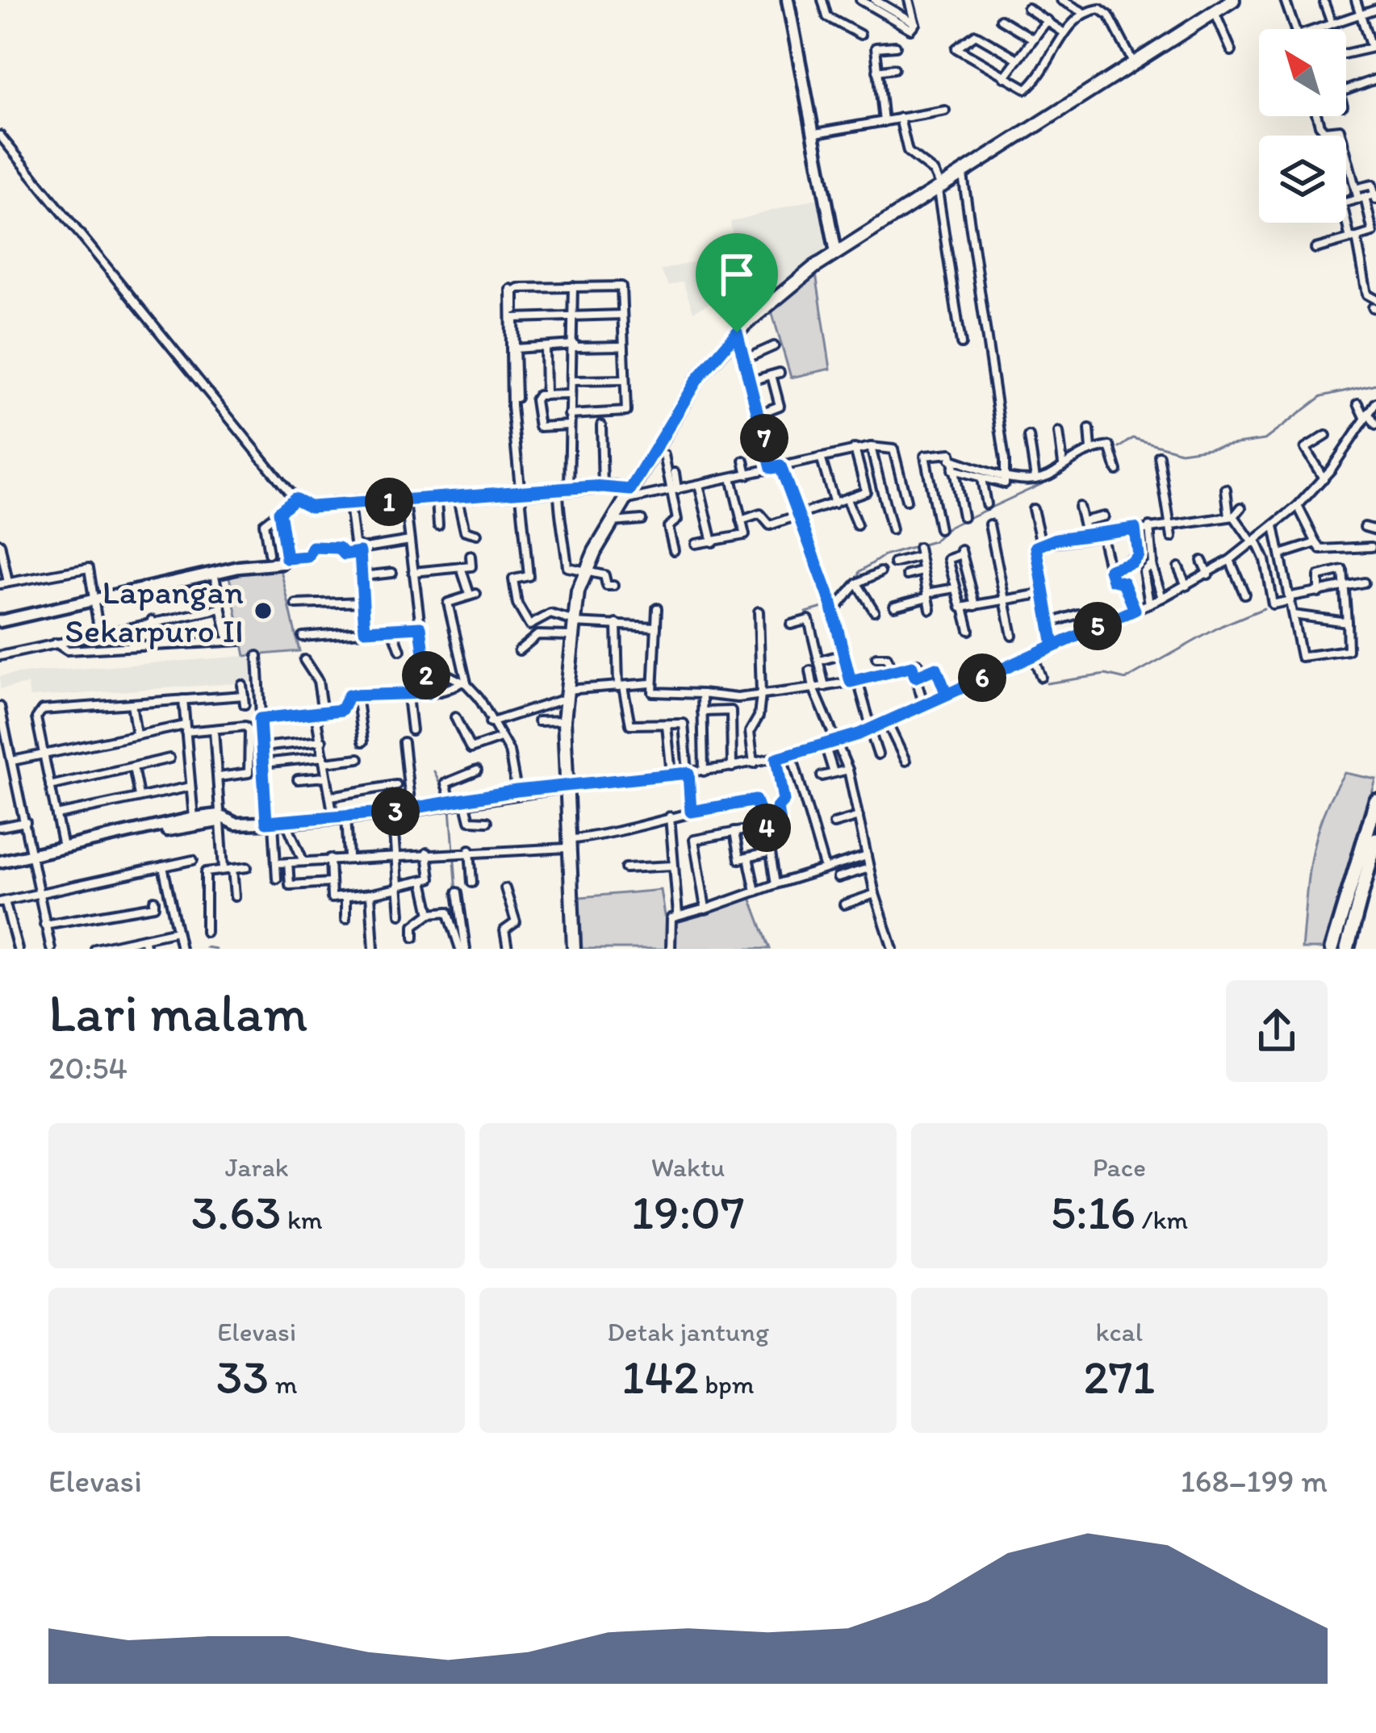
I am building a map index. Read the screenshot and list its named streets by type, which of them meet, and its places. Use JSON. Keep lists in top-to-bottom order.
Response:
{
  "places": ["Lapangan Sekarpuro II"],
  "north": "top left",
  "page": {
    "pins": [
      "7",
      "1",
      "5",
      "2",
      "6",
      "3",
      "4"
    ],
    "heading": ["Lari malam", "20:54"],
    "stats": [
      ["Jarak", "3.63 km"],
      ["Waktu", "19:07"],
      ["Pace", "5:16 /km"],
      ["Elevasi", "33 m"],
      ["Detak jantung", "142 bpm"],
      ["kcal", "271"]
    ],
    "chart": ["Elevasi", "168–199 m"]
  }
}
